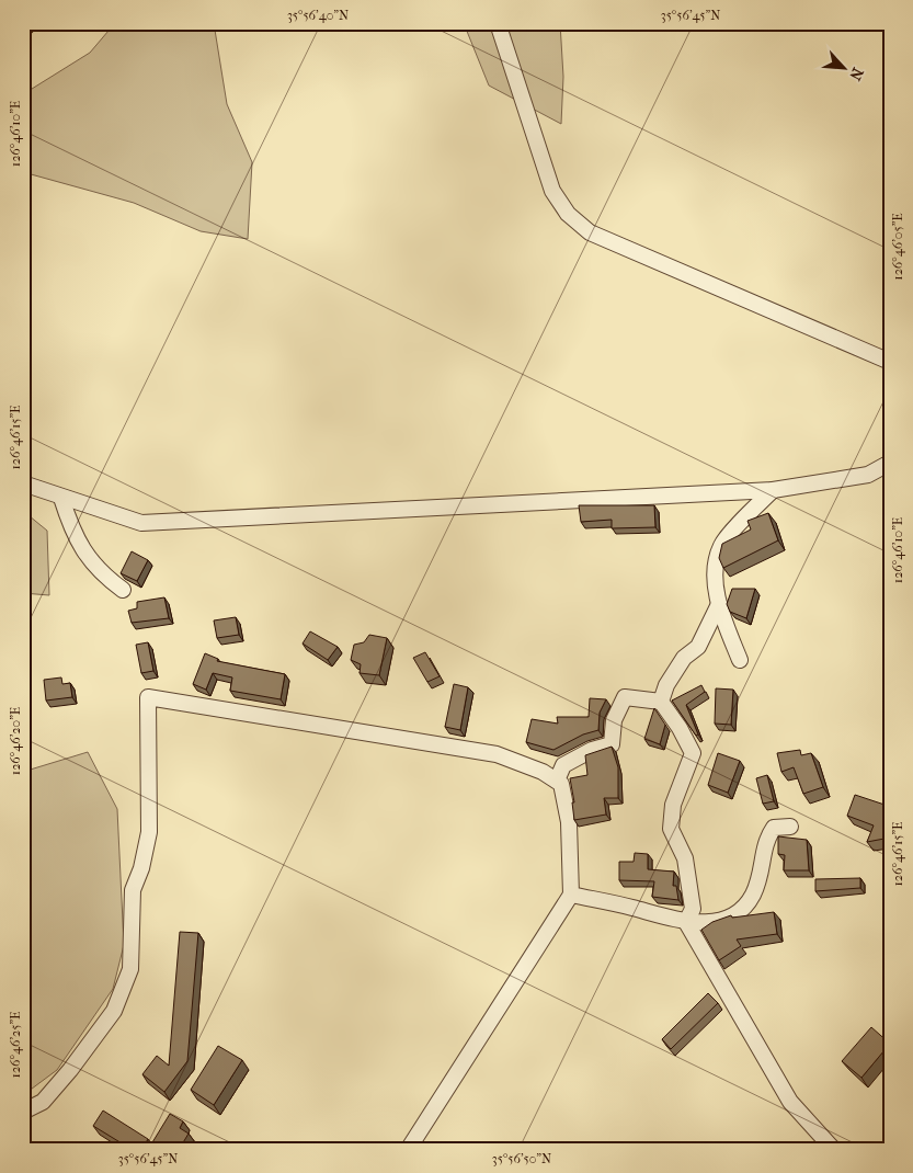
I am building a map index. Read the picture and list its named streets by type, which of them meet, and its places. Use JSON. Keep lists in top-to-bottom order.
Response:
{
  "north": "bottom right",
  "coordinates": [
    "35°56'40\"N",
    "35°56'45\"N",
    "126°46'10\"E",
    "126°46'05\"E",
    "126°46'15\"E",
    "126°46'20\"E",
    "126°46'25\"E",
    "35°56'50\"N"
  ]
}
